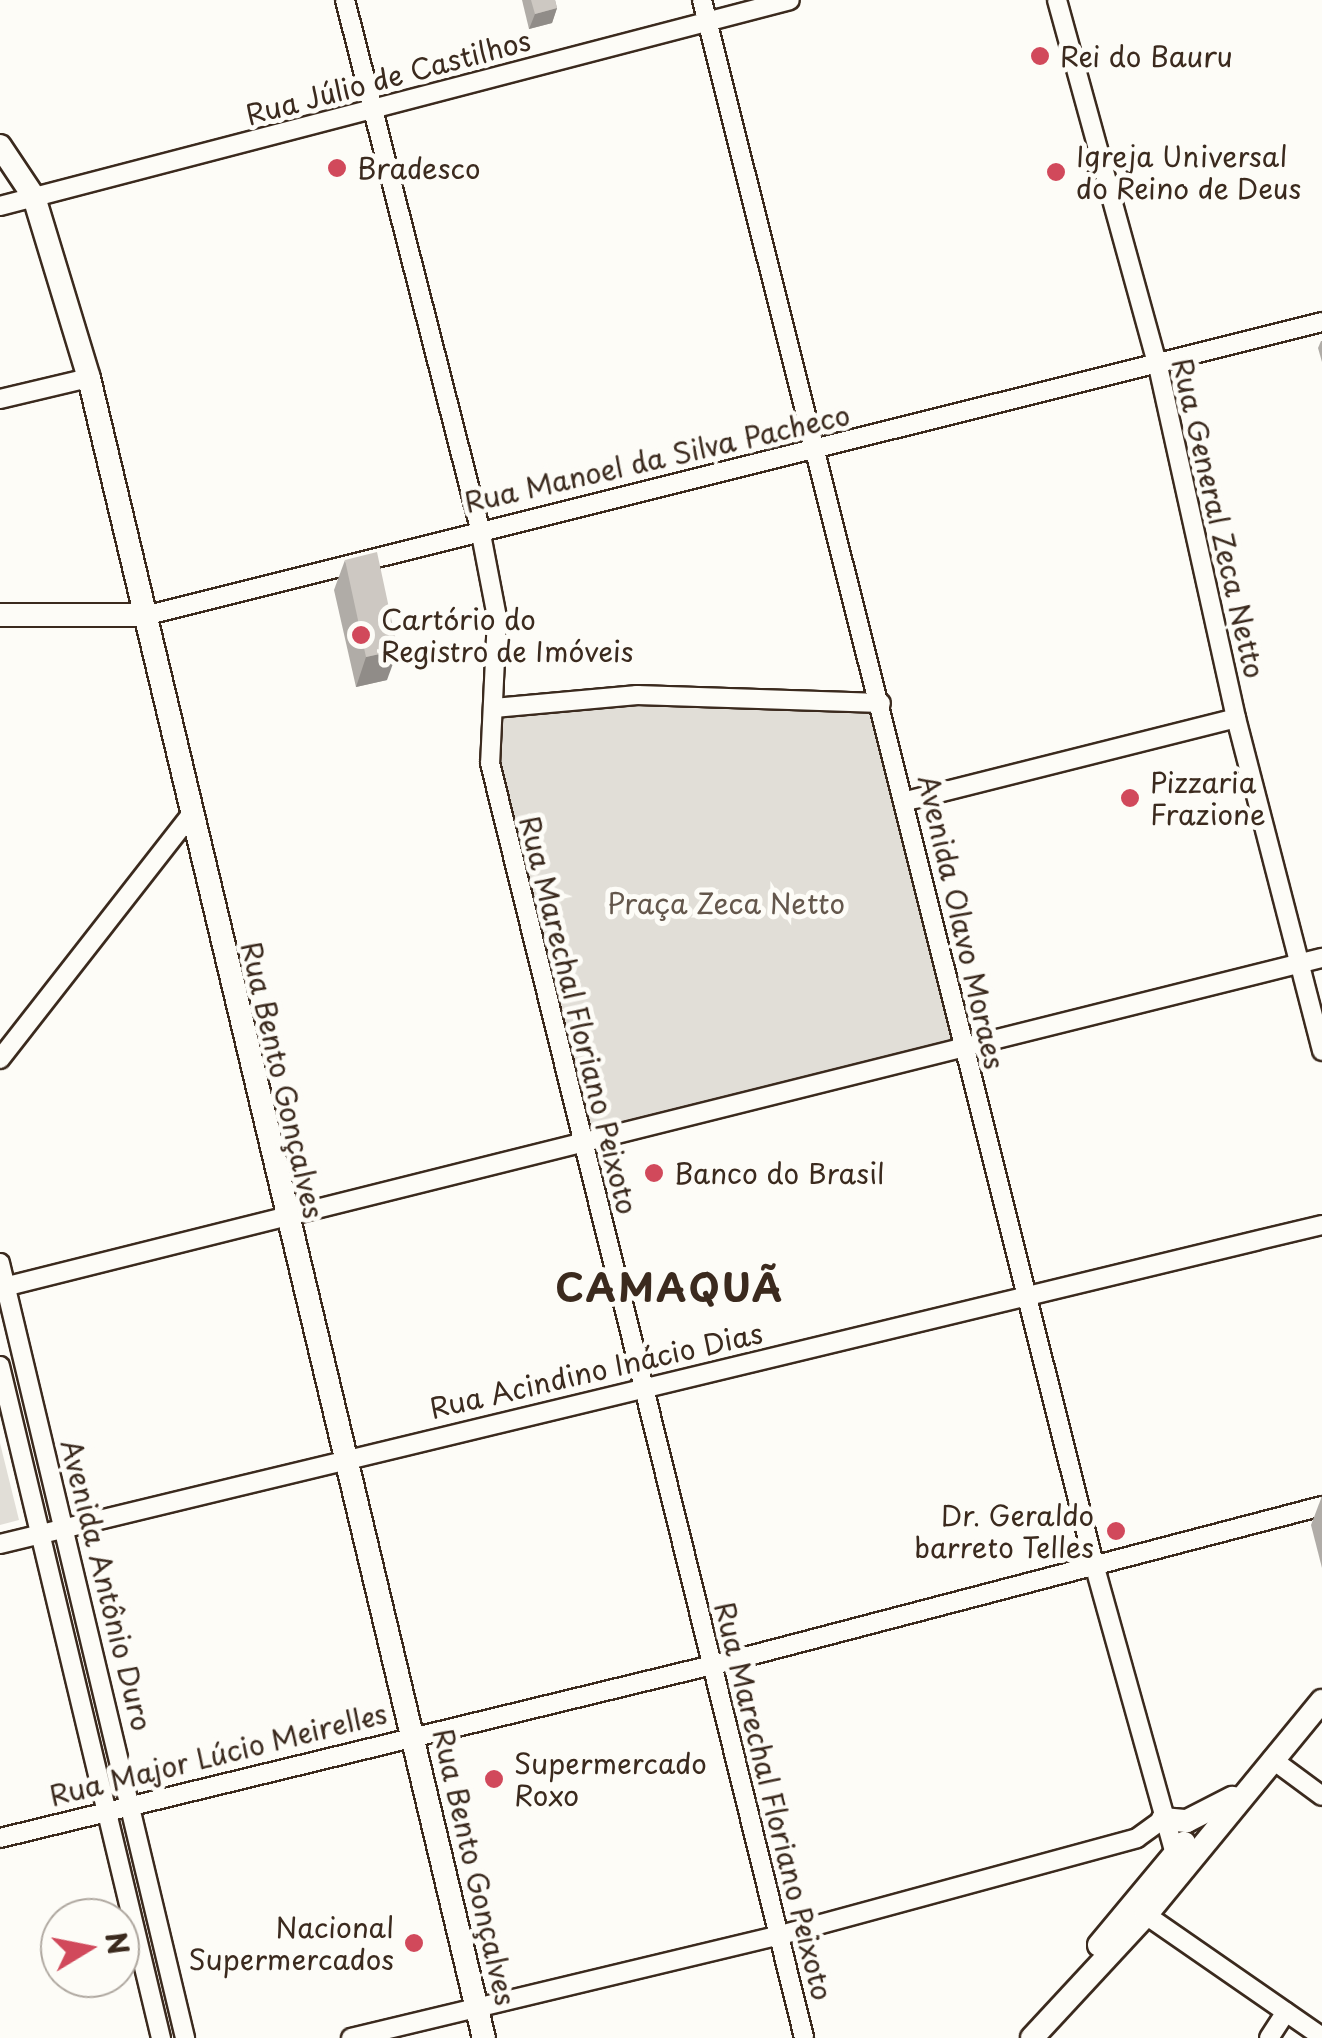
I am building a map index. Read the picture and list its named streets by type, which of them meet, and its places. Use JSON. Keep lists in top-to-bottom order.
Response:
{
  "streets": {
    "main road": ["Rua Manoel da Silva Pacheco", "Rua Bento Gonçalves"],
    "street": [
      "Rua Júlio de Castilhos",
      "Rua General Zeca Netto",
      "Avenida Olavo Moraes",
      "Rua Marechal Floriano Peixoto",
      "Rua Acindino Inácio Dias",
      "Avenida Antônio Duro",
      "Rua Major Lúcio Meirelles"
    ]
  },
  "crossings": [
    ["Rua Júlio de Castilhos", "Avenida Olavo Moraes"],
    ["Rua Júlio de Castilhos", "Rua Marechal Floriano Peixoto"],
    ["Rua Júlio de Castilhos", "Rua Bento Gonçalves"],
    ["Rua Manoel da Silva Pacheco", "Rua General Zeca Netto"],
    ["Rua Manoel da Silva Pacheco", "Avenida Olavo Moraes"],
    ["Rua Manoel da Silva Pacheco", "Rua Marechal Floriano Peixoto"],
    ["Rua Manoel da Silva Pacheco", "Rua Bento Gonçalves"],
    ["Avenida Olavo Moraes", "Rua Acindino Inácio Dias"],
    ["Avenida Olavo Moraes", "Rua Major Lúcio Meirelles"],
    ["Rua Marechal Floriano Peixoto", "Rua Acindino Inácio Dias"],
    ["Rua Marechal Floriano Peixoto", "Rua Major Lúcio Meirelles"],
    ["Rua Bento Gonçalves", "Rua Acindino Inácio Dias"],
    ["Rua Bento Gonçalves", "Rua Major Lúcio Meirelles"],
    ["Rua Acindino Inácio Dias", "Avenida Antônio Duro"],
    ["Avenida Antônio Duro", "Rua Major Lúcio Meirelles"]
  ],
  "districts": ["CAMAQUÃ"],
  "parks": ["Praça Zeca Netto"],
  "places": [
    "Rei do Bauru",
    "Bradesco",
    "Igreja Universal do Reino de Deus",
    "Cartório do Registro de Imóveis",
    "Pizzaria Frazione",
    "Banco do Brasil",
    "Dr. Geraldo barreto Telles",
    "Supermercado Roxo",
    "Nacional Supermercados"
  ],
  "north": "right"
}
